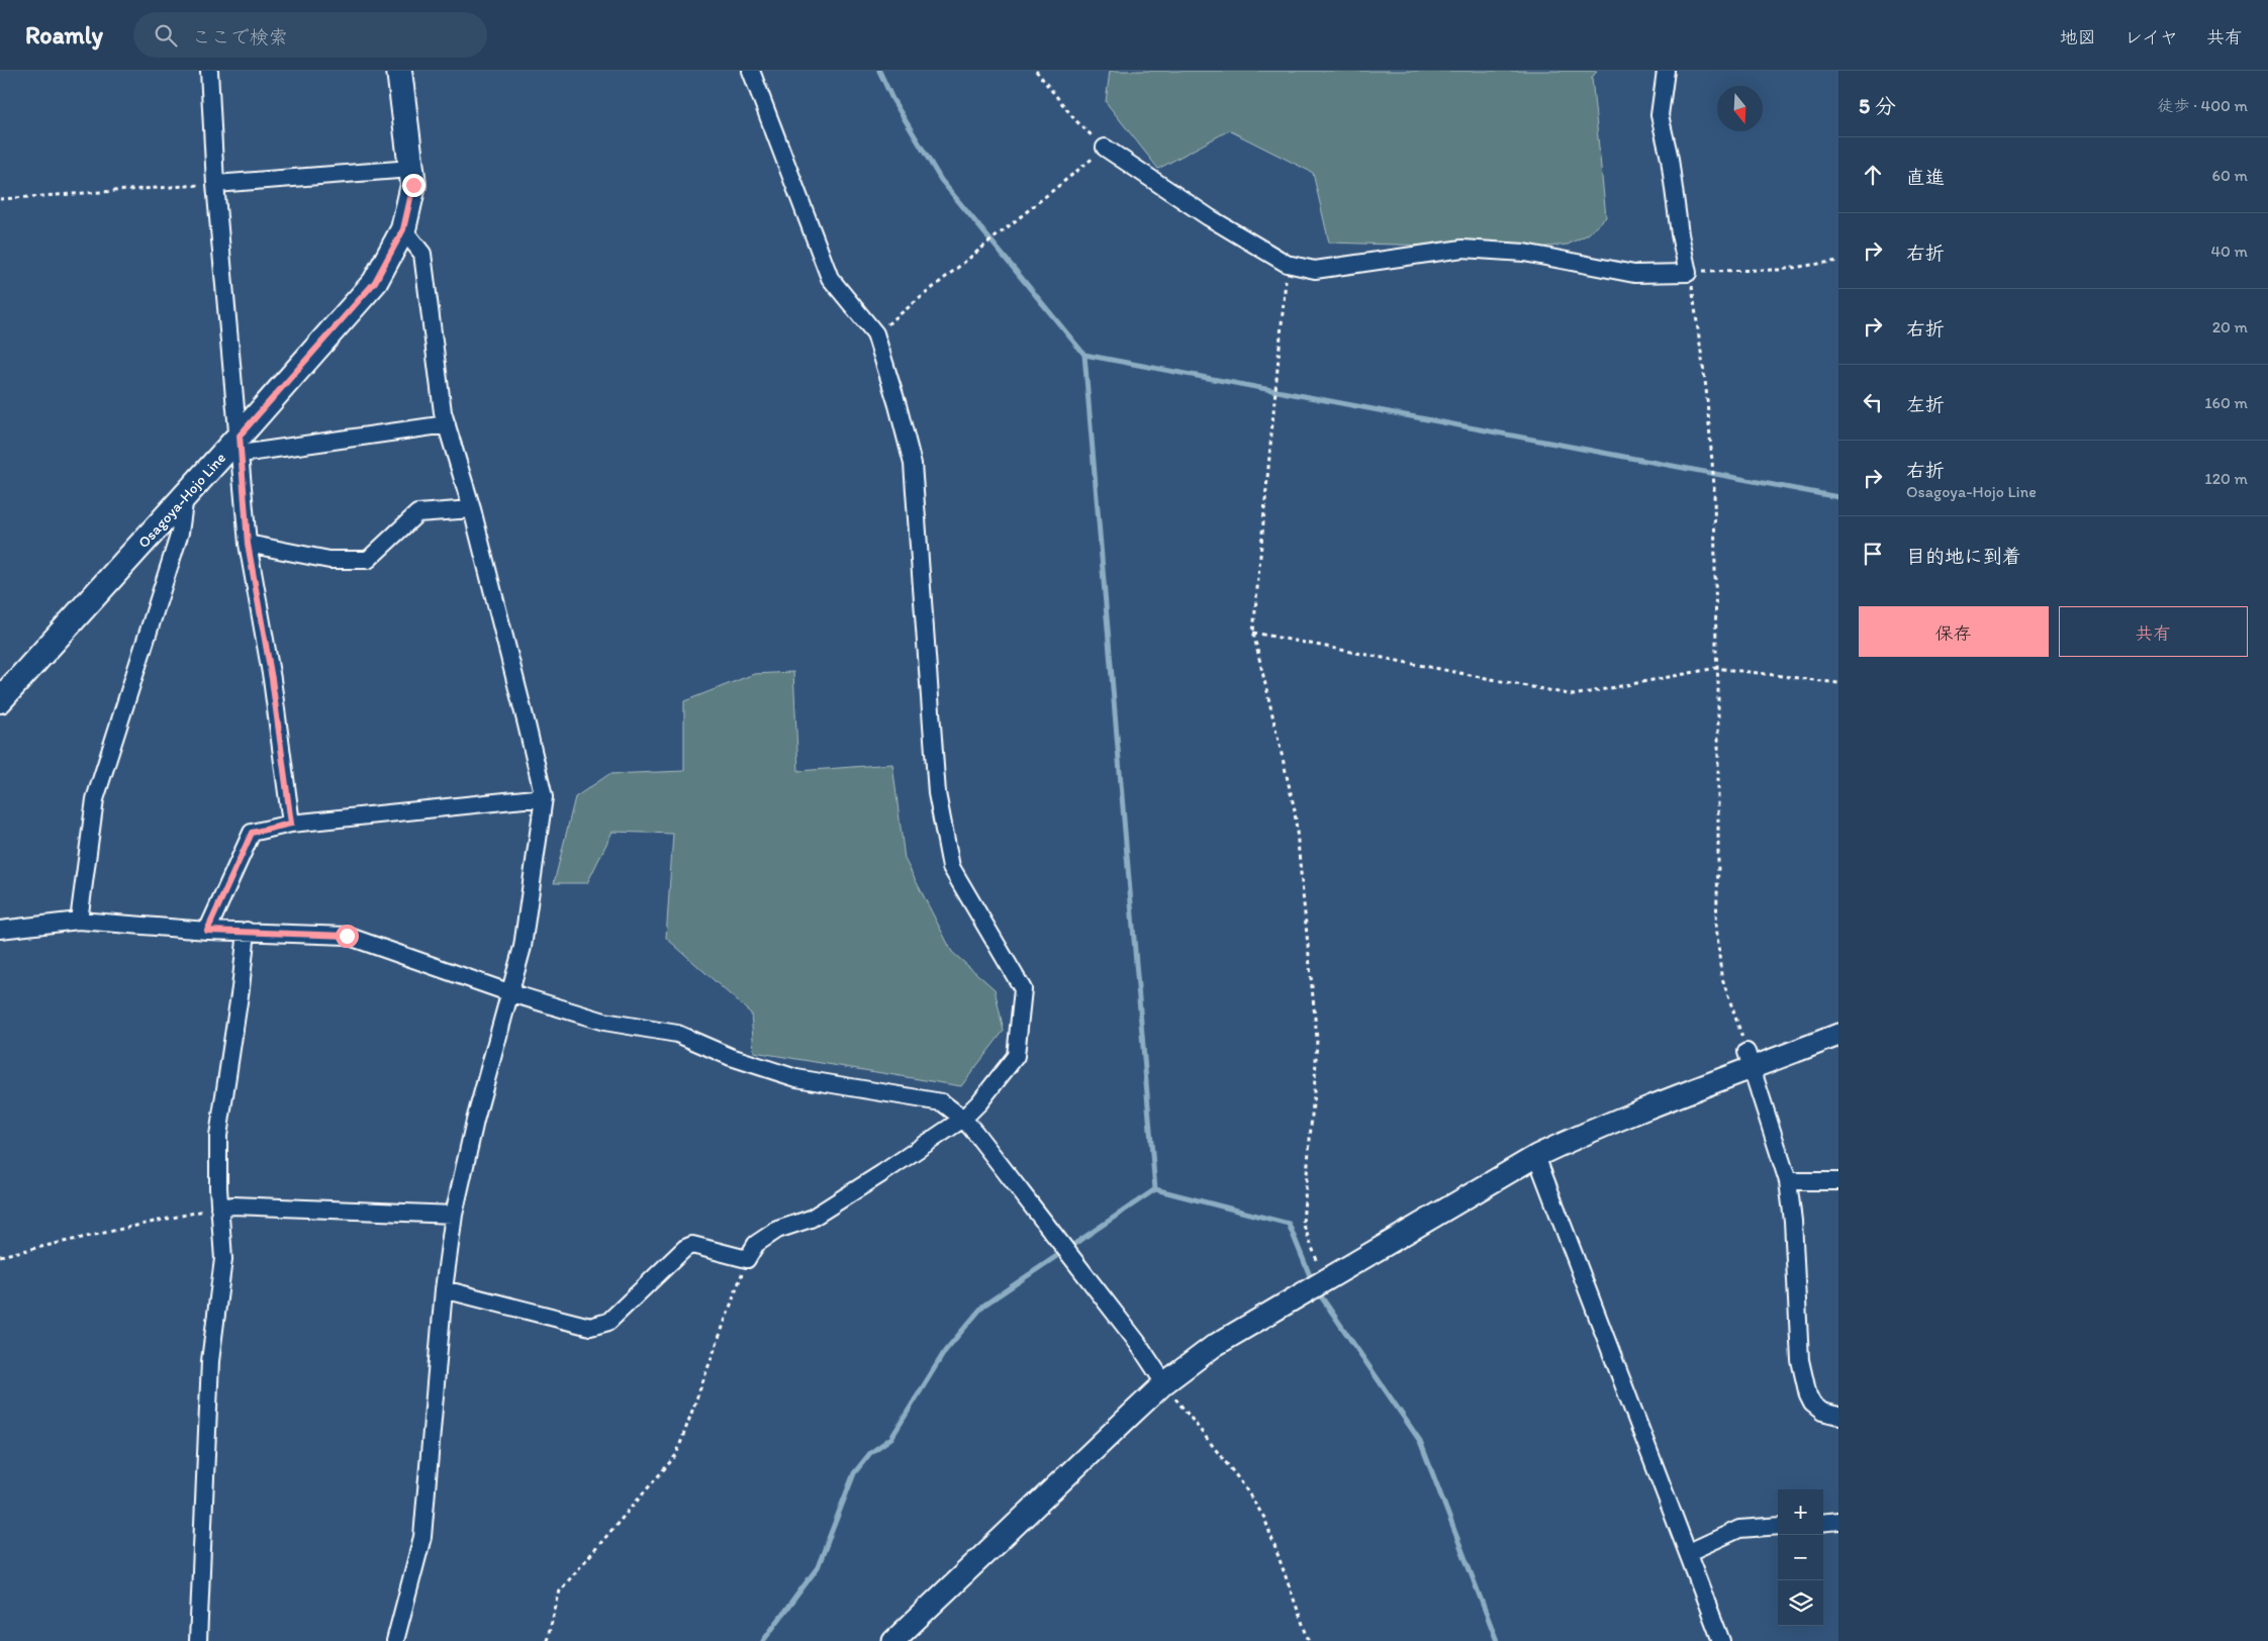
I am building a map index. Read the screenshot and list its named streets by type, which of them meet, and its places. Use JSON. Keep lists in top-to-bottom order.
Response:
{
  "streets": {
    "main road": ["Osagoya-Hojo Line"]
  },
  "north": "bottom",
  "page": {
    "header": "Roamly",
    "search": "ここで検索",
    "nav": ["地図", "レイヤ", "共有"],
    "heading": ["5 分", "徒歩 · 400 m"],
    "list": [
      ["直進", "60 m"],
      ["右折", "40 m"],
      ["右折", "20 m"],
      ["左折", "160 m"],
      ["右折", "Osagoya-Hojo Line", "120 m"],
      "目的地に到着"
    ],
    "buttons": ["保存", "共有"],
    "map_buttons": ["+", "−"]
  }
}
